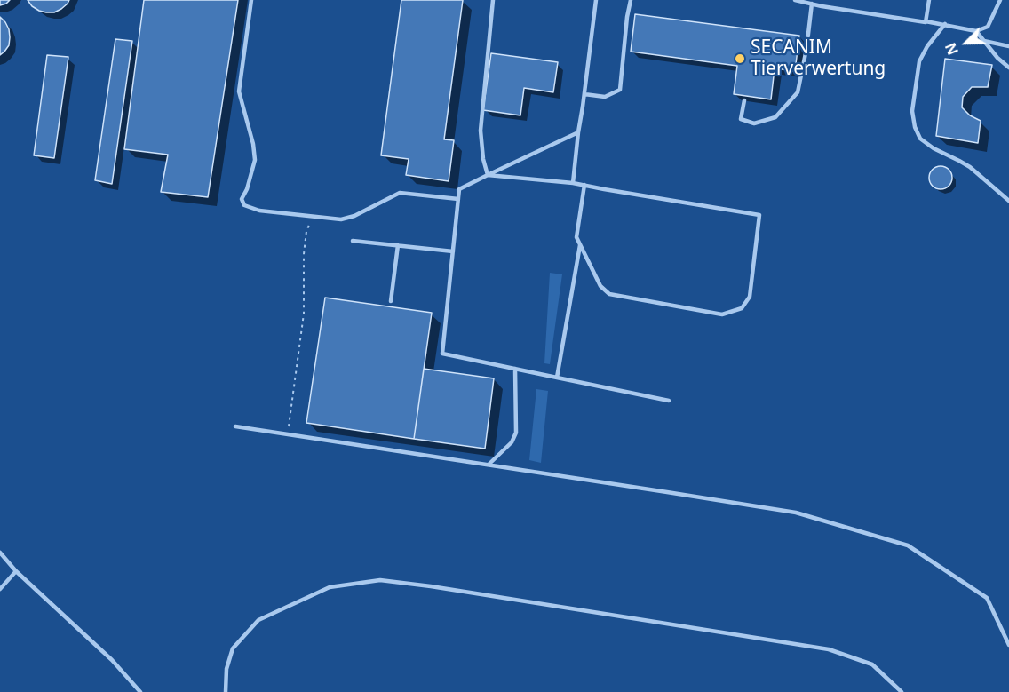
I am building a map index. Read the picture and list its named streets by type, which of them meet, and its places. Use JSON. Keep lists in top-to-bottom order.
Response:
{
  "places": ["SECANIM Tierverwertung"],
  "north": "bottom left"
}
